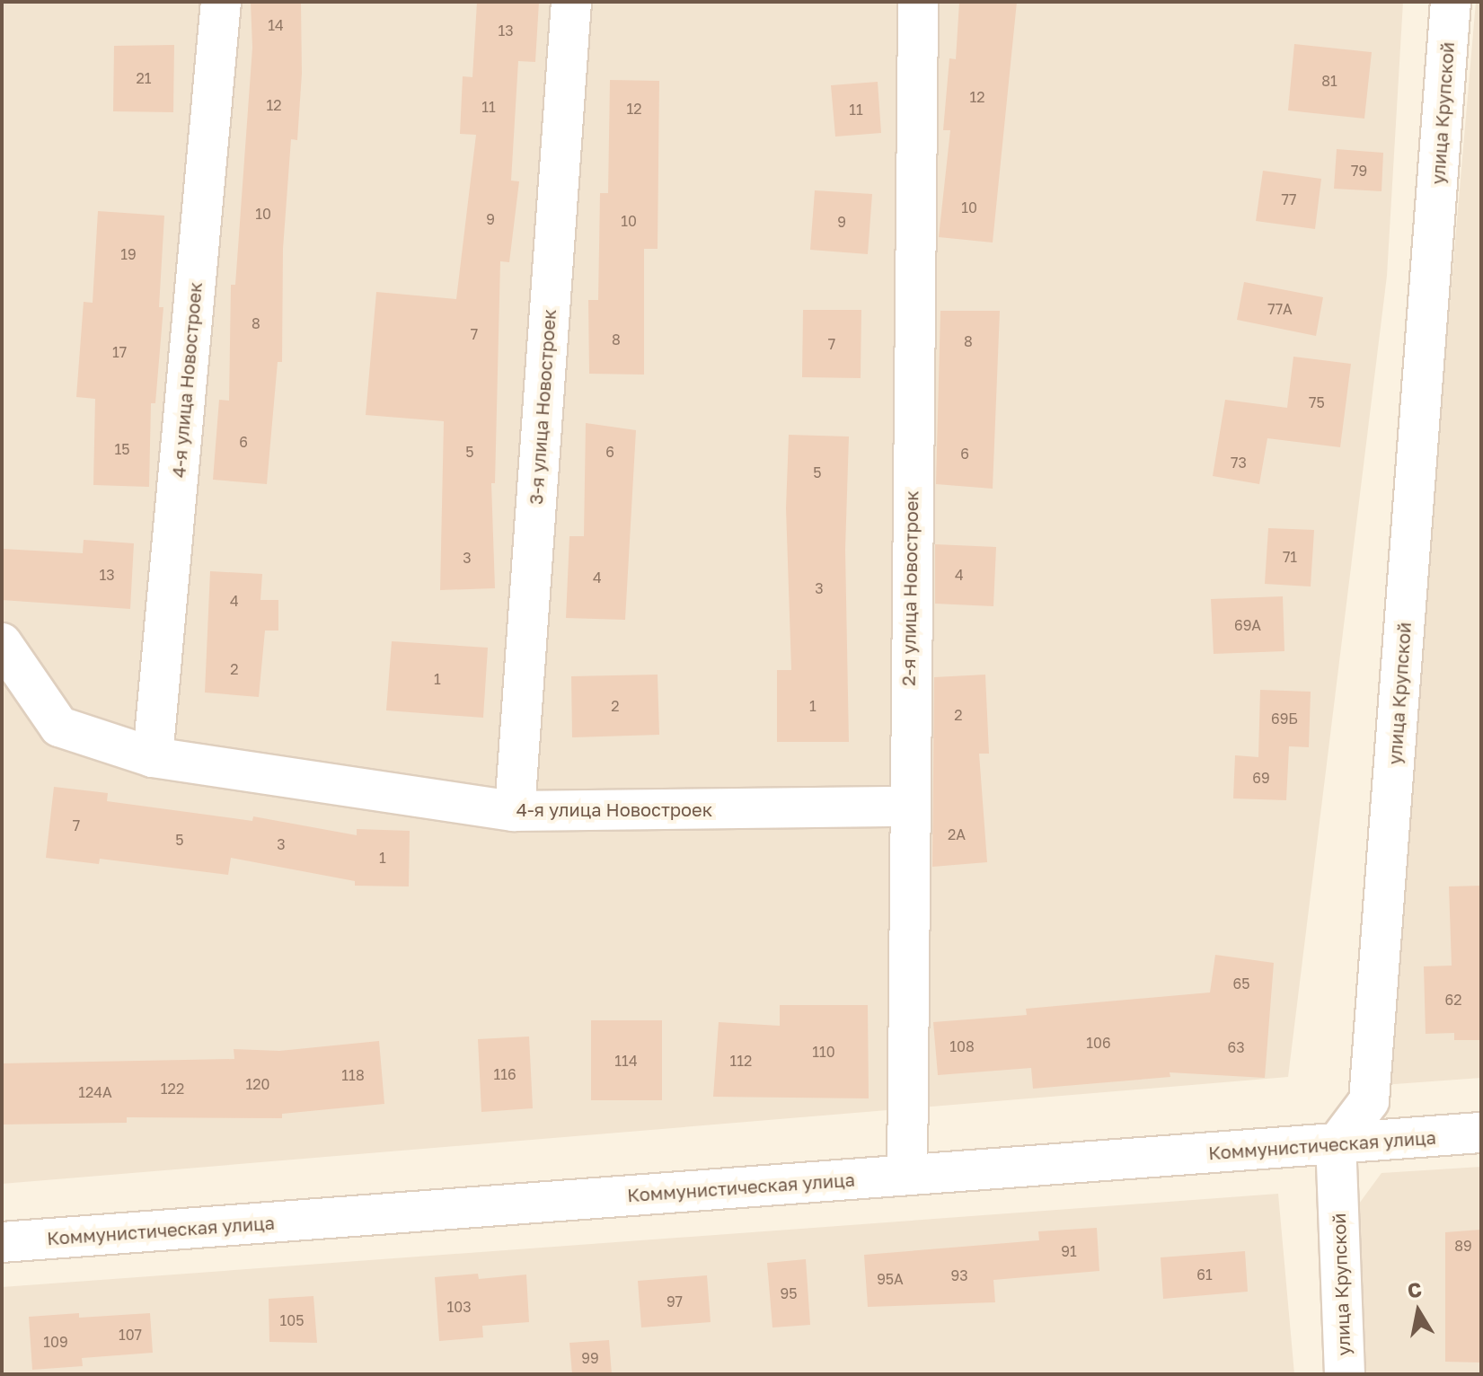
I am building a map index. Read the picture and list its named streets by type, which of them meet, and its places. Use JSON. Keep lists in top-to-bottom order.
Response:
{
  "streets": {
    "street": [
      "улица Крупской",
      "4-я улица Новостроек",
      "3-я улица Новостроек",
      "2-я улица Новостроек",
      "Коммунистическая улица"
    ]
  },
  "crossings": [
    ["улица Крупской", "Коммунистическая улица"],
    ["4-я улица Новостроек", "3-я улица Новостроек"],
    ["4-я улица Новостроек", "2-я улица Новостроек"],
    ["2-я улица Новостроек", "Коммунистическая улица"]
  ],
  "house_numbers": [
    "14",
    "13",
    "21",
    "81",
    "12",
    "12",
    "11",
    "12",
    "11",
    "79",
    "77",
    "10",
    "10",
    "9",
    "10",
    "9",
    "19",
    "77А",
    "8",
    "7",
    "8",
    "8",
    "7",
    "17",
    "75",
    "6",
    "15",
    "5",
    "6",
    "6",
    "73",
    "5",
    "71",
    "3",
    "13",
    "4",
    "4",
    "3",
    "4",
    "69А",
    "2",
    "1",
    "2",
    "1",
    "2",
    "69Б",
    "69",
    "7",
    "2А",
    "5",
    "3",
    "1",
    "65",
    "62",
    "106",
    "108",
    "63",
    "110",
    "114",
    "112",
    "116",
    "118",
    "120",
    "122",
    "124А",
    "89",
    "91",
    "61",
    "93",
    "95А",
    "95",
    "97",
    "103",
    "105",
    "107",
    "109",
    "99"
  ],
  "north": "top"
}
